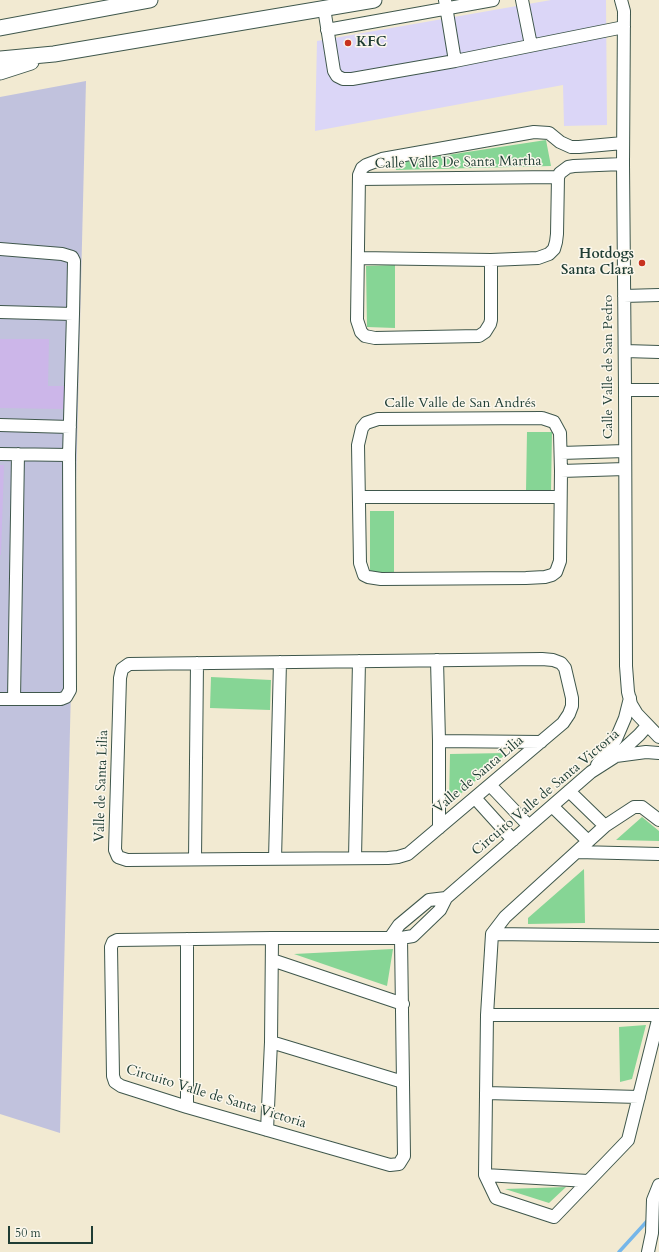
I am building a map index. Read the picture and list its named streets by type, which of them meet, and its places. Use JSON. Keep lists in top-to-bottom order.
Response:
{
  "streets": {
    "street": [
      "Calle Valle De Santa Martha",
      "Calle Valle de San Pedro",
      "Calle Valle de San Andrés",
      "Valle de Santa Lilia",
      "Circuito Valle de Santa Victoria"
    ]
  },
  "crossings": [
    ["Calle Valle de San Pedro", "Circuito Valle de Santa Victoria"]
  ],
  "places": ["KFC", "Hotdogs Santa Clara"],
  "scale_bar": "50 m"
}
